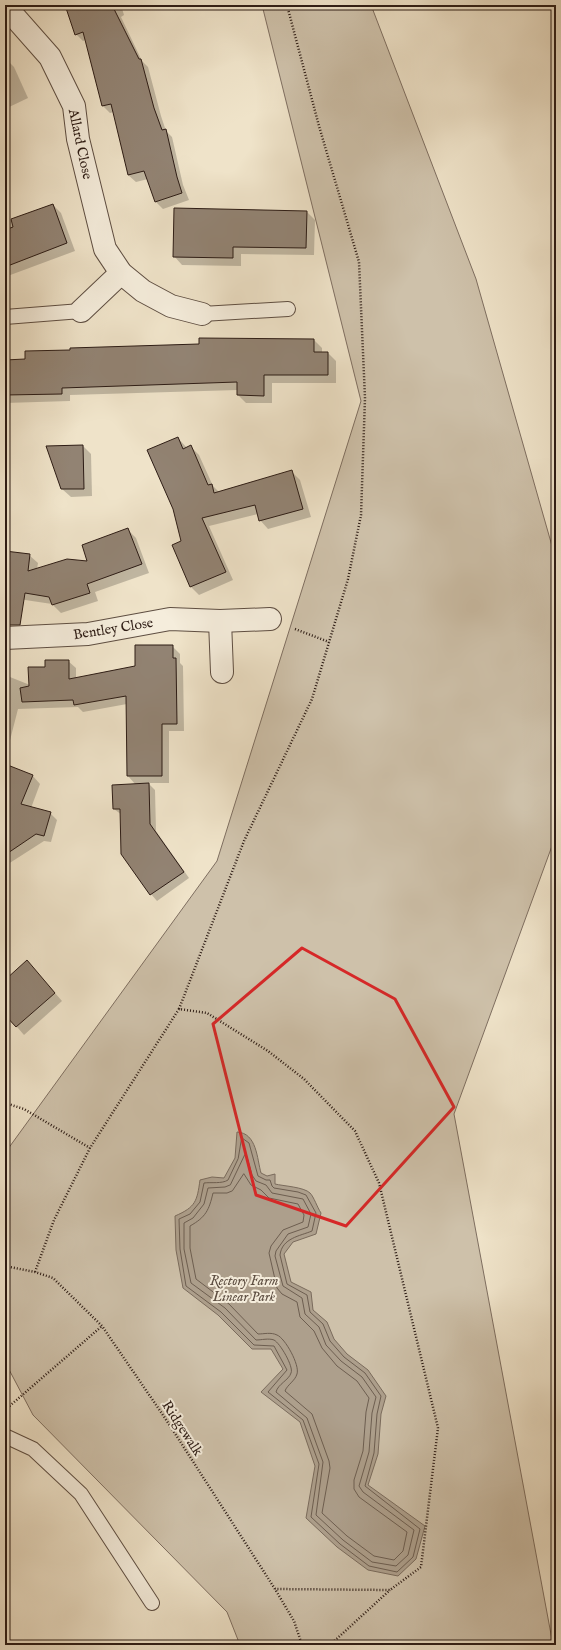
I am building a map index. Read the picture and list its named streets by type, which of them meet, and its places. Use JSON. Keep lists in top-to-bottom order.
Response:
{
  "streets": {
    "street": ["Allard Close", "Bentley Close"],
    "path": ["Ridgewalk"]
  },
  "parks": ["Rectory Farm Linear Park"]
}
